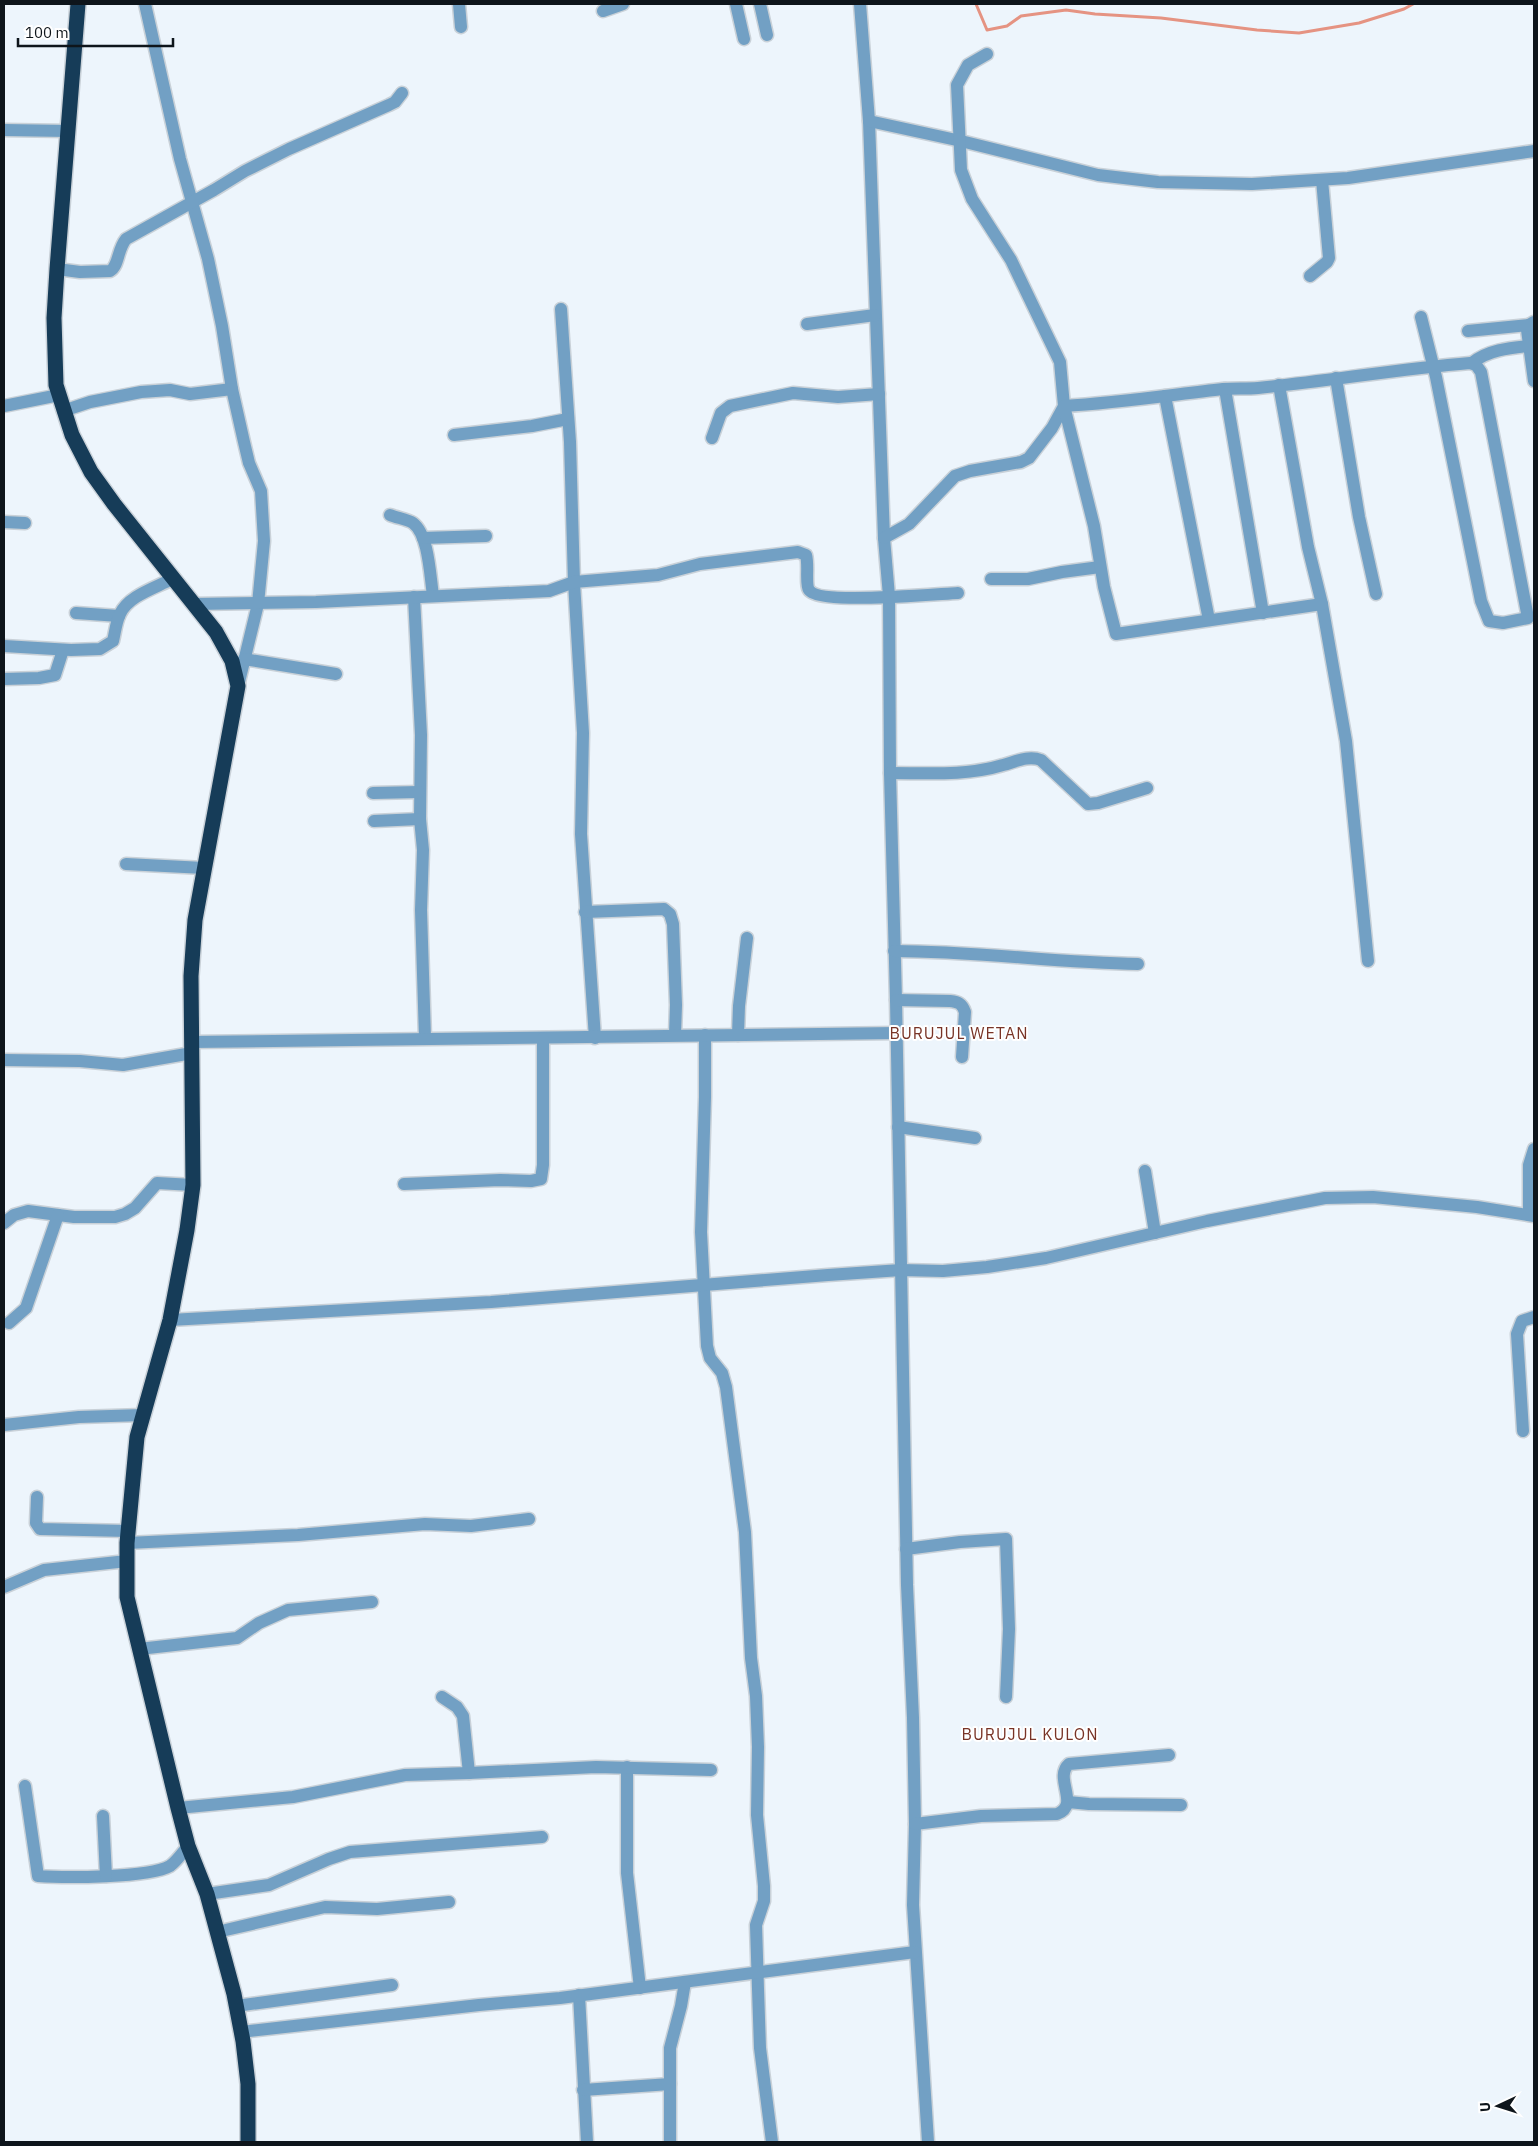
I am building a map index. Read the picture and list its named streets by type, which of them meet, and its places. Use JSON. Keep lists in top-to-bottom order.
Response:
{
  "districts": ["BURUJUL WETAN", "BURUJUL KULON"],
  "scale_bar": "100 m",
  "north": "left"
}
